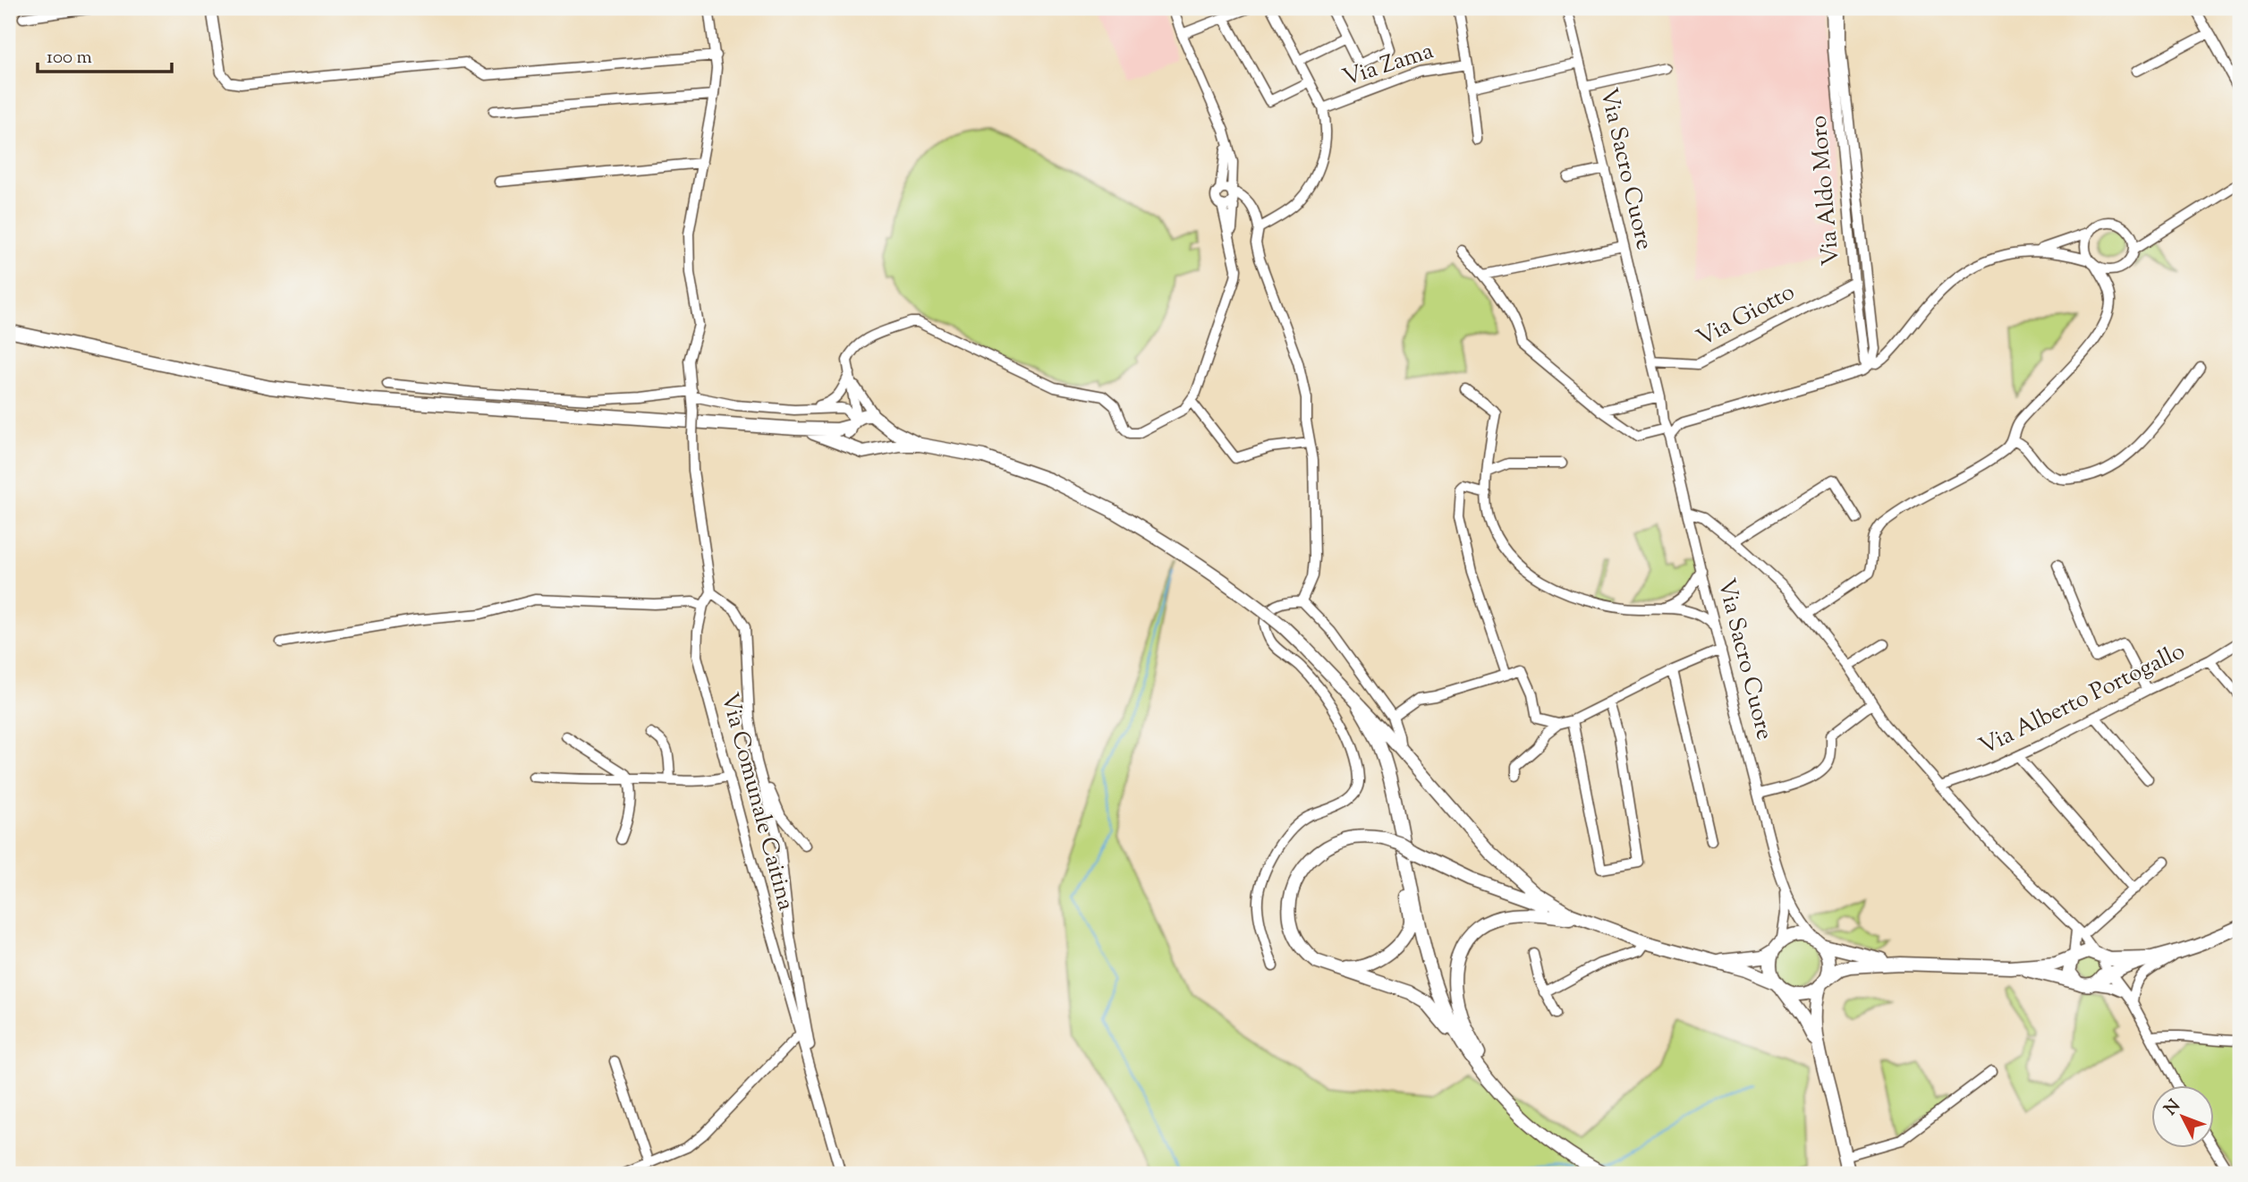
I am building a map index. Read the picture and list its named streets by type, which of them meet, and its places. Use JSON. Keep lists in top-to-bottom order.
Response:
{
  "streets": {
    "street": [
      "Via Zama",
      "Via Sacro Cuore",
      "Via Aldo Moro",
      "Via Giotto",
      "Via Alberto Portogallo",
      "Via Comunale Caitina"
    ]
  },
  "crossings": [
    ["Via Sacro Cuore", "Via Giotto"],
    ["Via Aldo Moro", "Via Giotto"]
  ],
  "scale_bar": "100 m",
  "north": "top left"
}
